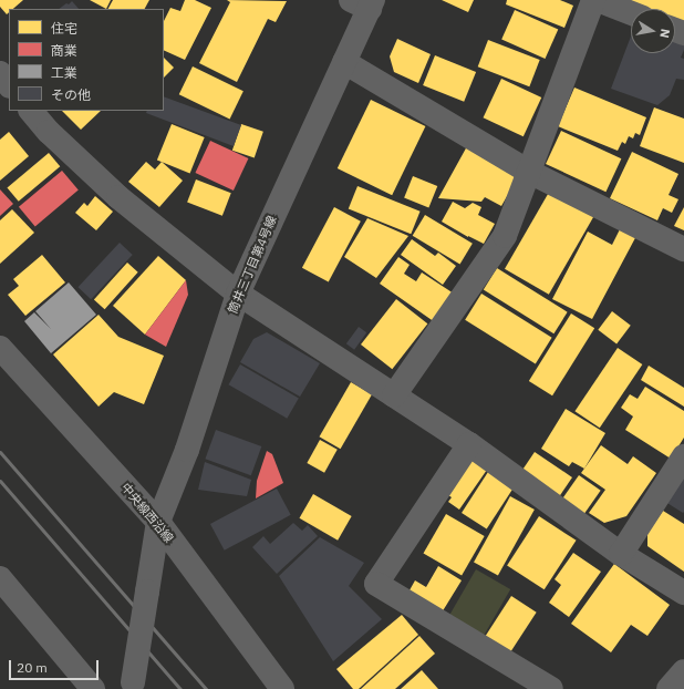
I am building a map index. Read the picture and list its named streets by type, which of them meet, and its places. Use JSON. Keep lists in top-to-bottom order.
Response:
{
  "streets": {
    "street": ["筒井三丁目第4号線", "中央線西沿線"]
  },
  "crossings": [
    ["筒井三丁目第4号線", "中央線西沿線"]
  ],
  "legend": [
    "住宅",
    "商業",
    "工業",
    "その他"
  ],
  "scale_bar": "20 m",
  "north": "right"
}
